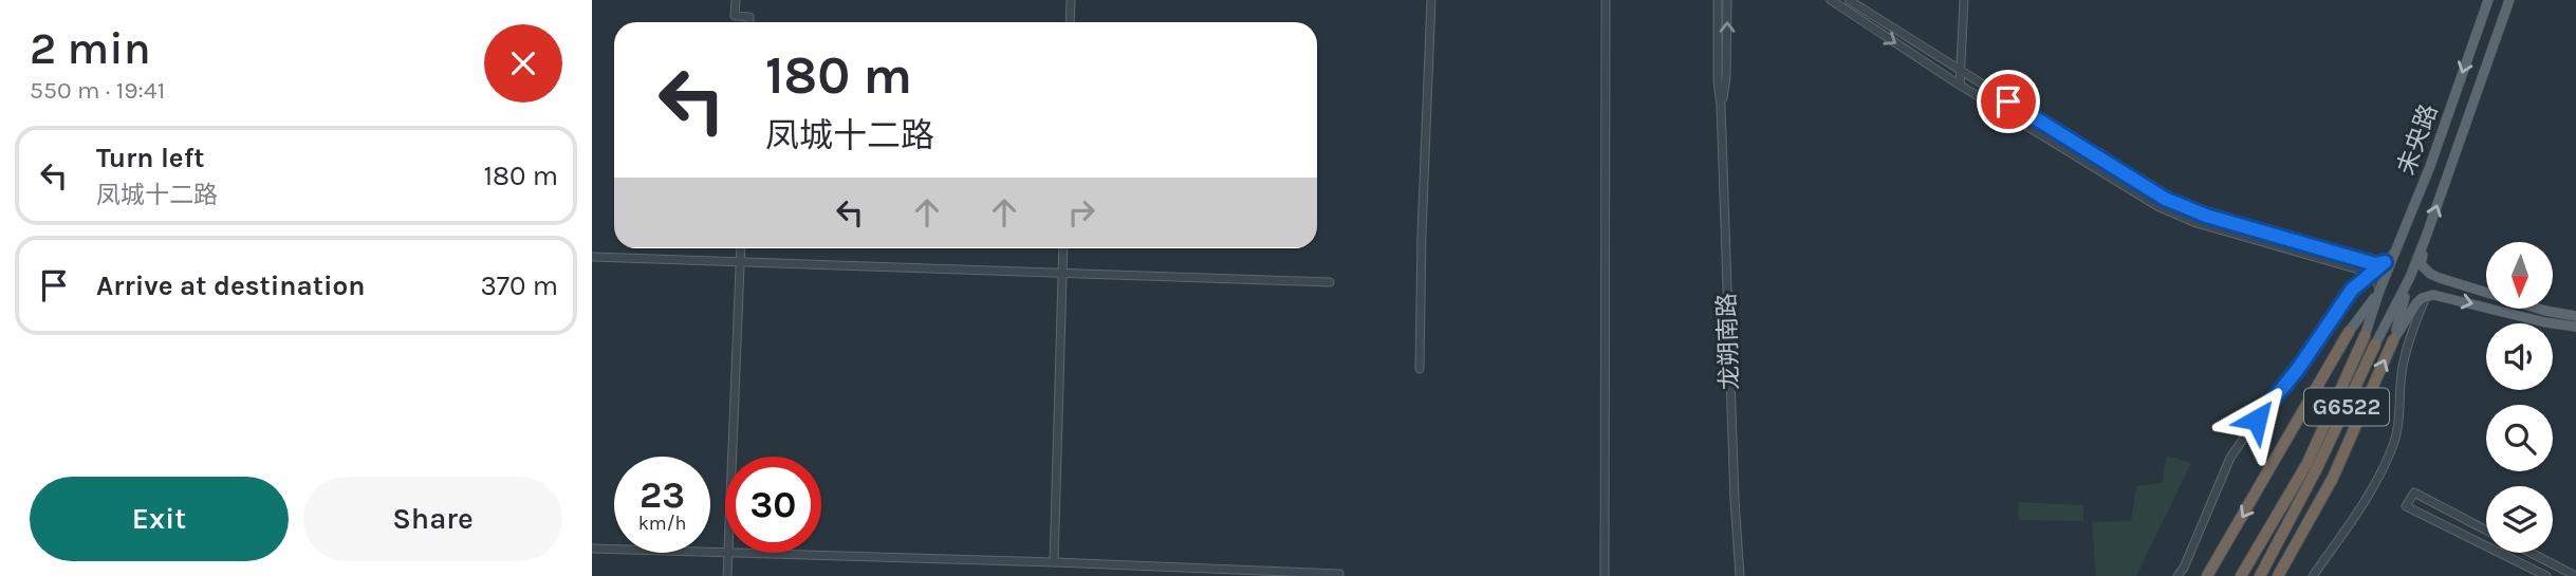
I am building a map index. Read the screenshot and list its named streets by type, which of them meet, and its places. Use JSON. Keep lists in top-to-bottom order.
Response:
{
  "streets": {
    "highway": ["G6522"],
    "main road": ["未央路"],
    "street": ["龙朔南路"]
  },
  "north": "bottom",
  "page": {
    "heading": ["2 min", "550 m · 19:41"],
    "turn": ["180 m", "凤城十二路"],
    "list": [
      {
        "name": "Turn left",
        "note": "凤城十二路",
        "value": "180 m"
      },
      {
        "name": "Arrive at destination",
        "value": "370 m"
      }
    ],
    "speed": "23 km/h",
    "limit": "30",
    "buttons": ["Exit", "Share"]
  }
}
